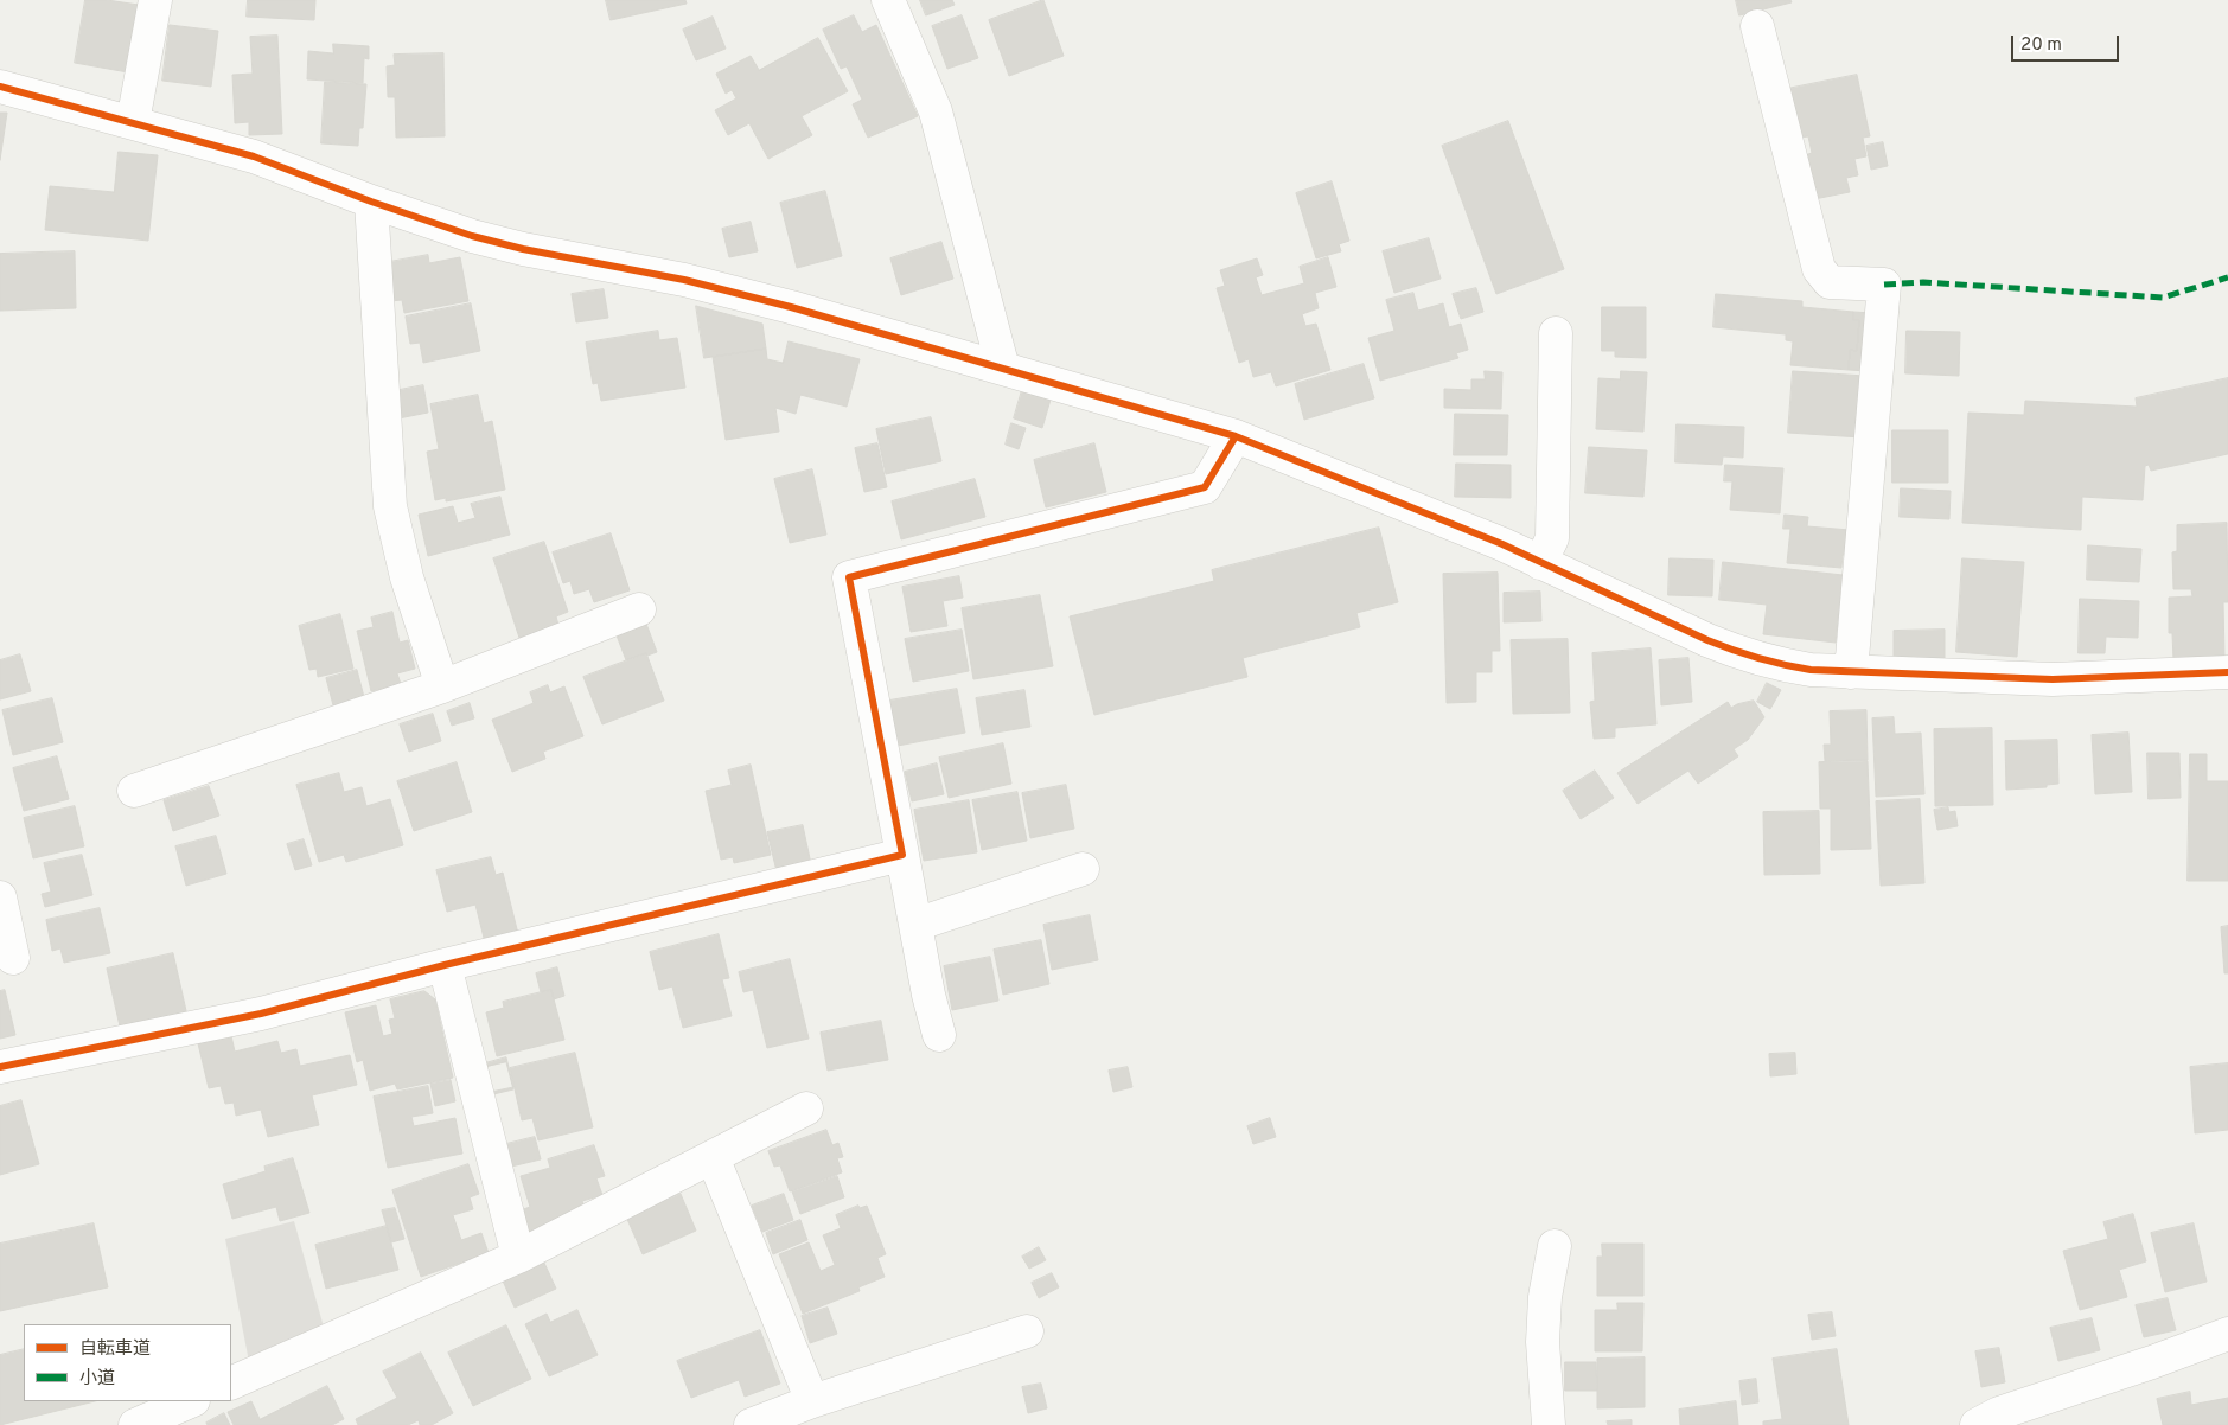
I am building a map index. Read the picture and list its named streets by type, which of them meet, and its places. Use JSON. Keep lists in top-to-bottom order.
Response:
{
  "legend": ["自転車道", "小道"],
  "scale_bar": "20 m"
}
